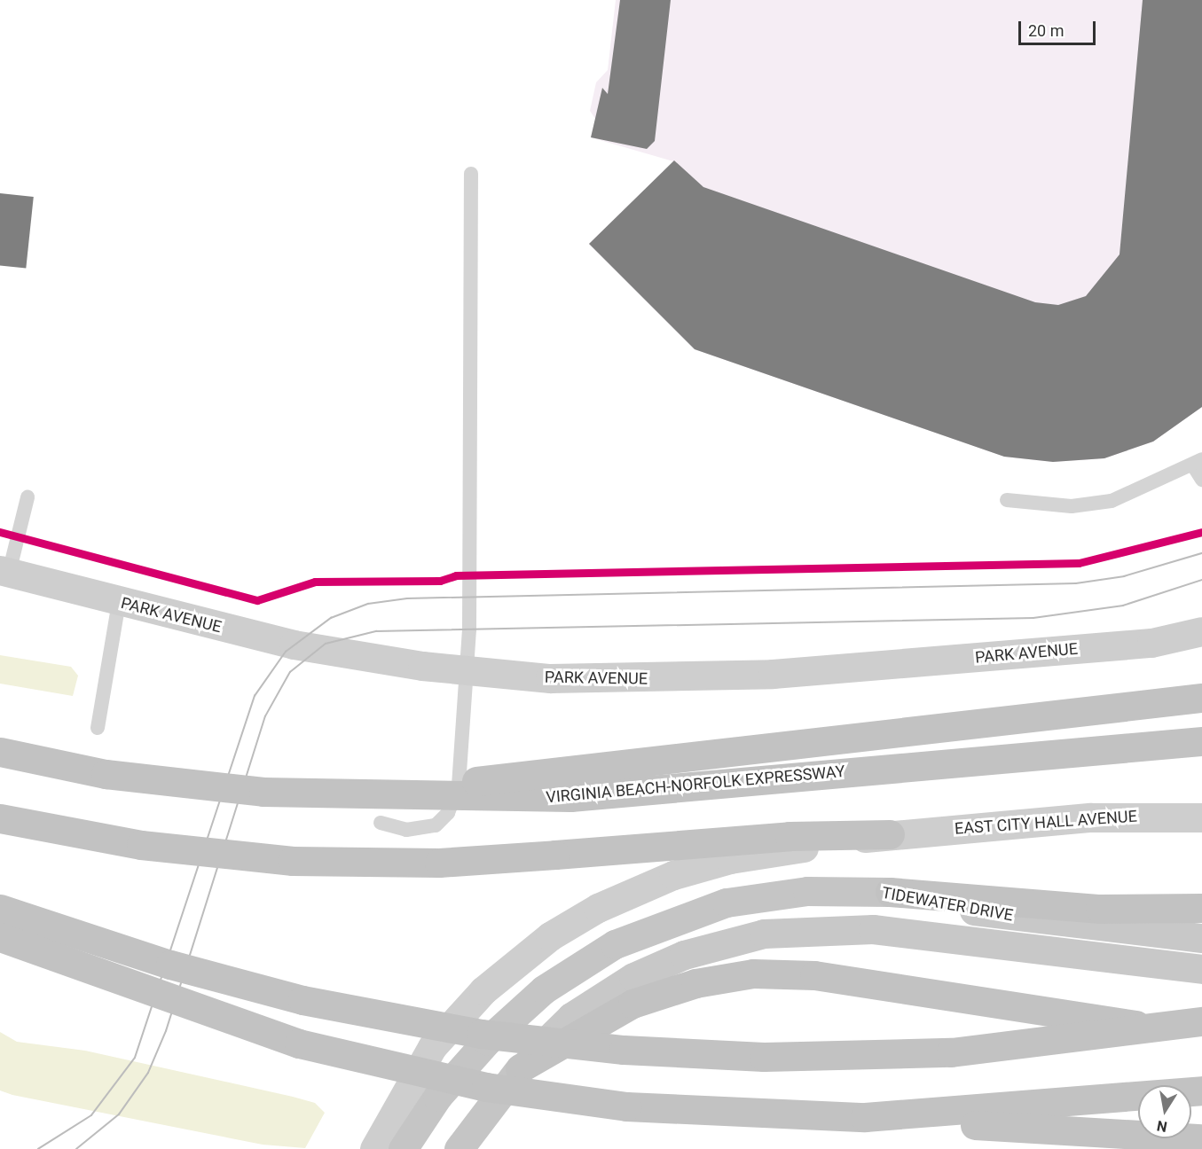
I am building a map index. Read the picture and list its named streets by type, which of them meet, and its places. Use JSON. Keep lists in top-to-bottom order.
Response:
{
  "streets": {
    "highway": ["VIRGINIA BEACH-NORFOLK EXPRESSWAY", "TIDEWATER DRIVE"],
    "main road": ["PARK AVENUE", "EAST CITY HALL AVENUE"]
  },
  "scale_bar": "20 m",
  "north": "bottom"
}
